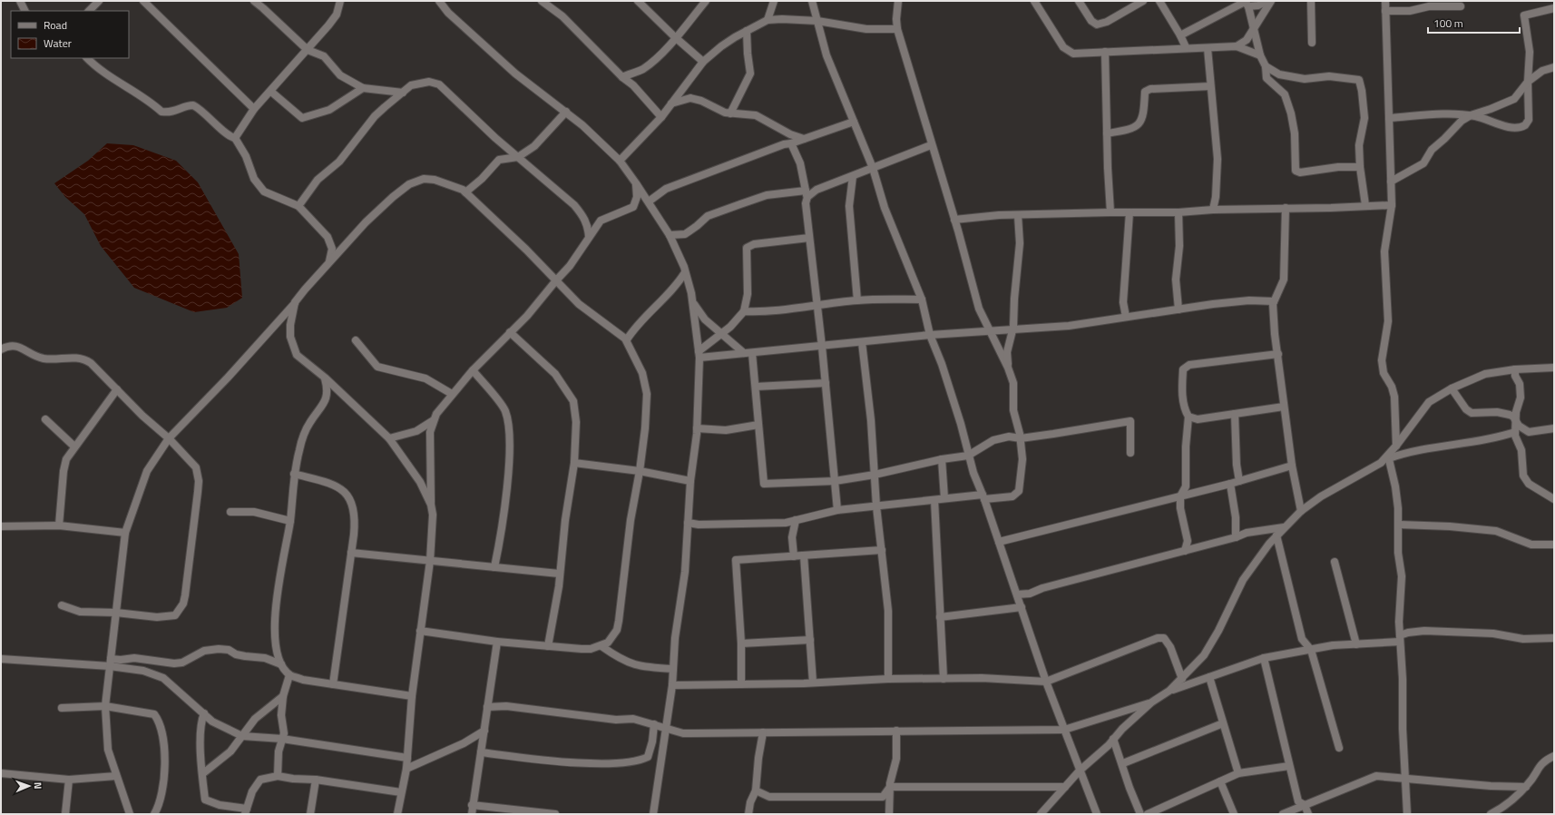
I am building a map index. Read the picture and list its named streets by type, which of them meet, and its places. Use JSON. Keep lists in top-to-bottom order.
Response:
{
  "legend": ["Road", "Water"],
  "scale_bar": "100 m",
  "north": "right"
}
